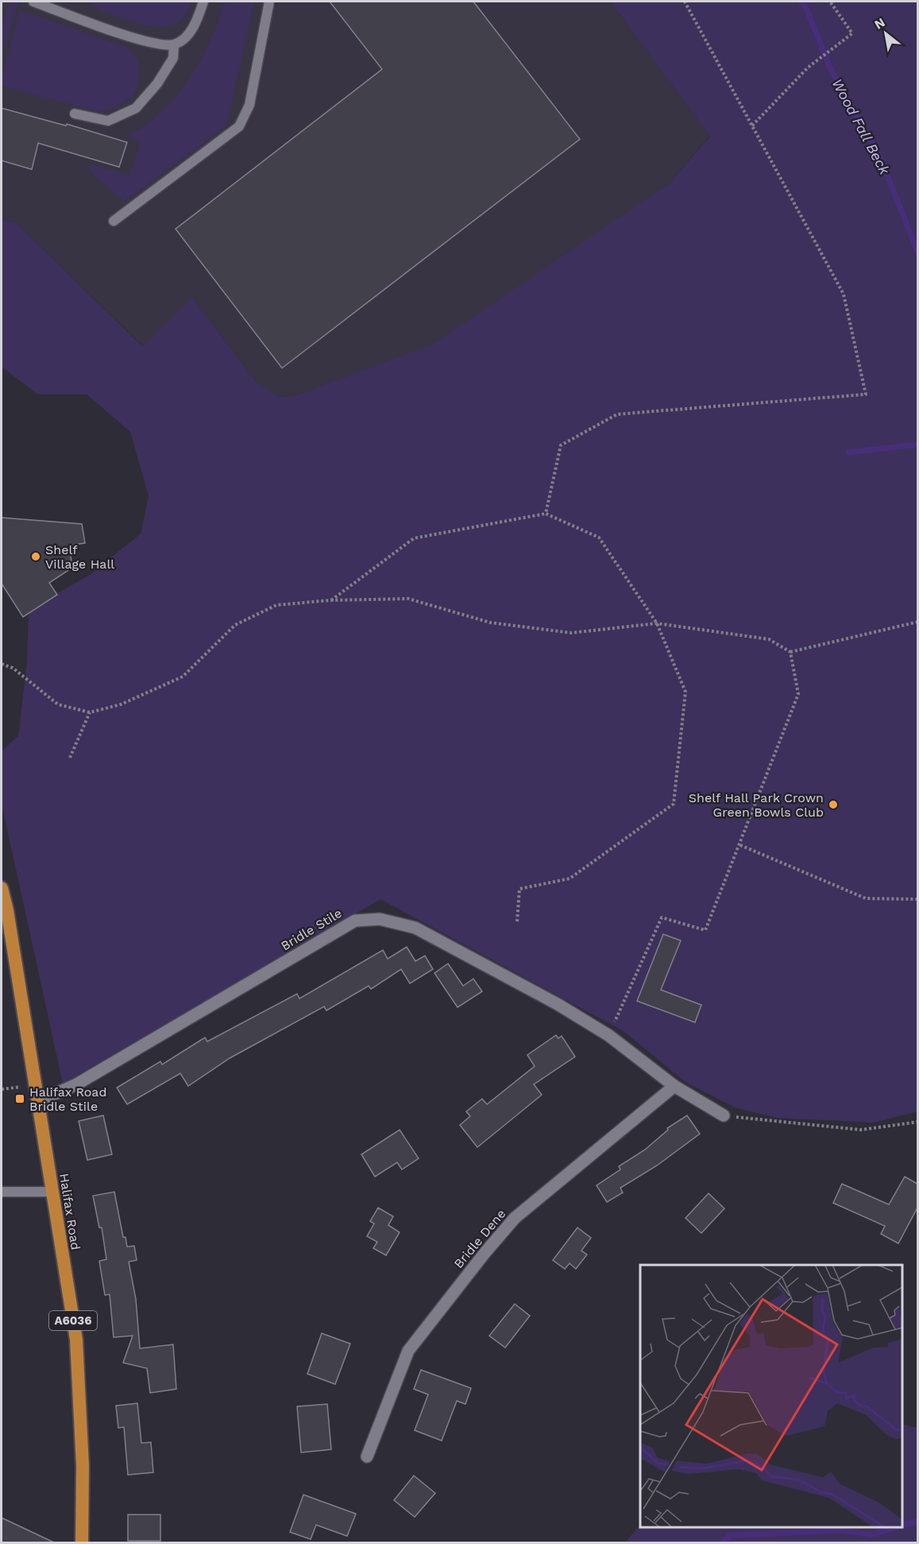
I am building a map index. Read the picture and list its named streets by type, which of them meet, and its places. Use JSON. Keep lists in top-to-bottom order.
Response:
{
  "streets": {
    "highway": ["Halifax Road", "A6036"],
    "street": ["Bridle Stile", "Bridle Dene"]
  },
  "crossings": [
    ["Bridle Stile", "Halifax Road"],
    ["Bridle Stile", "Bridle Dene"]
  ],
  "water": ["Wood Fall Beck"],
  "places": {
    "other": ["Shelf Village Hall", "Shelf Hall Park Crown Green Bowls Club"],
    "transit": ["Halifax Road Bridle Stile"]
  },
  "north": "top left"
}
